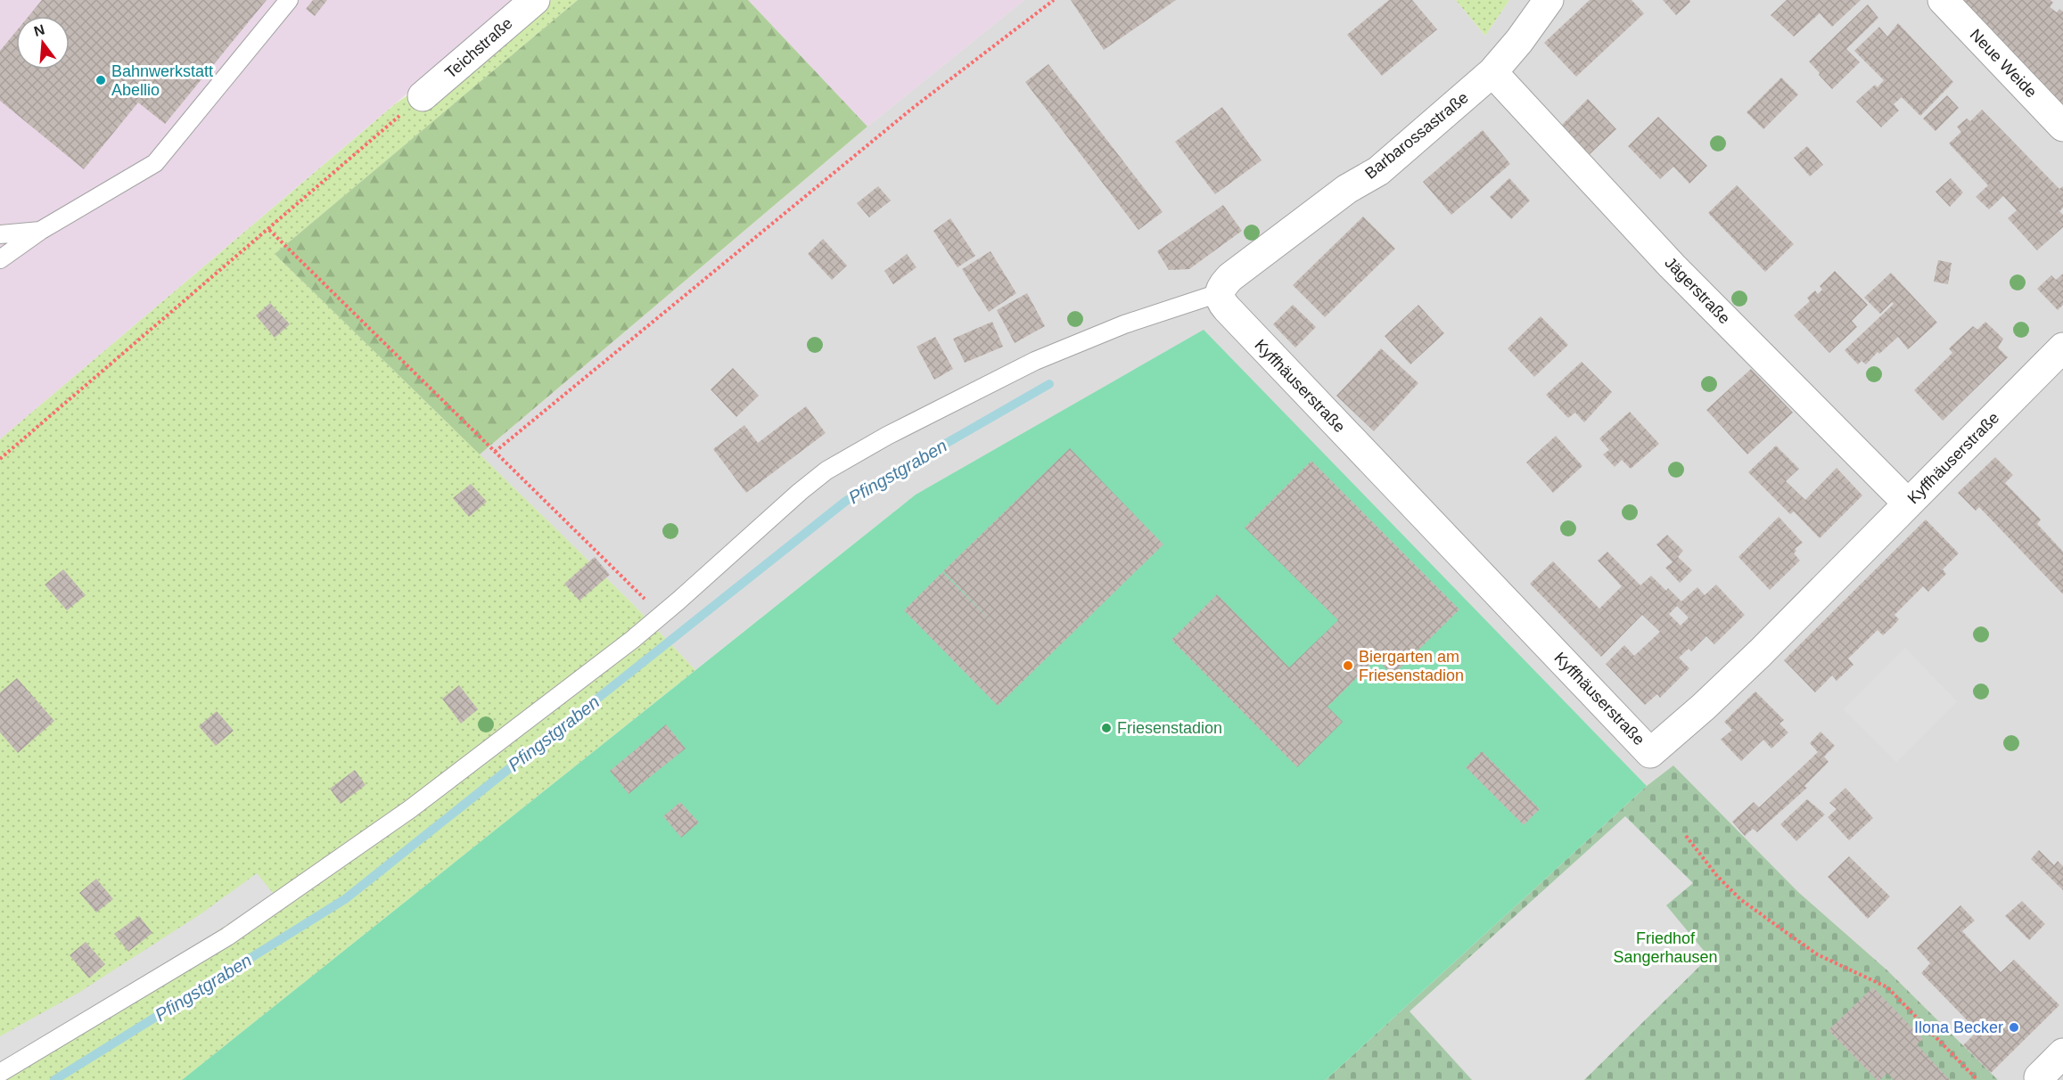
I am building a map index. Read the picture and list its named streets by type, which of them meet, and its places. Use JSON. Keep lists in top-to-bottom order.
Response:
{
  "streets": {
    "street": [
      "Teichstraße",
      "Neue Weide",
      "Barbarossastraße",
      "Jägerstraße",
      "Kyffhäuserstraße"
    ]
  },
  "crossings": [
    ["Barbarossastraße", "Jägerstraße"],
    ["Barbarossastraße", "Kyffhäuserstraße"],
    ["Jägerstraße", "Kyffhäuserstraße"]
  ],
  "water": ["Pfingstgraben"],
  "parks": ["Friedhof Sangerhausen"],
  "places": [
    "Bahnwerkstatt Abellio",
    "Biergarten am Friesenstadion",
    "Friesenstadion",
    "Ilona Becker"
  ],
  "north": "top"
}
